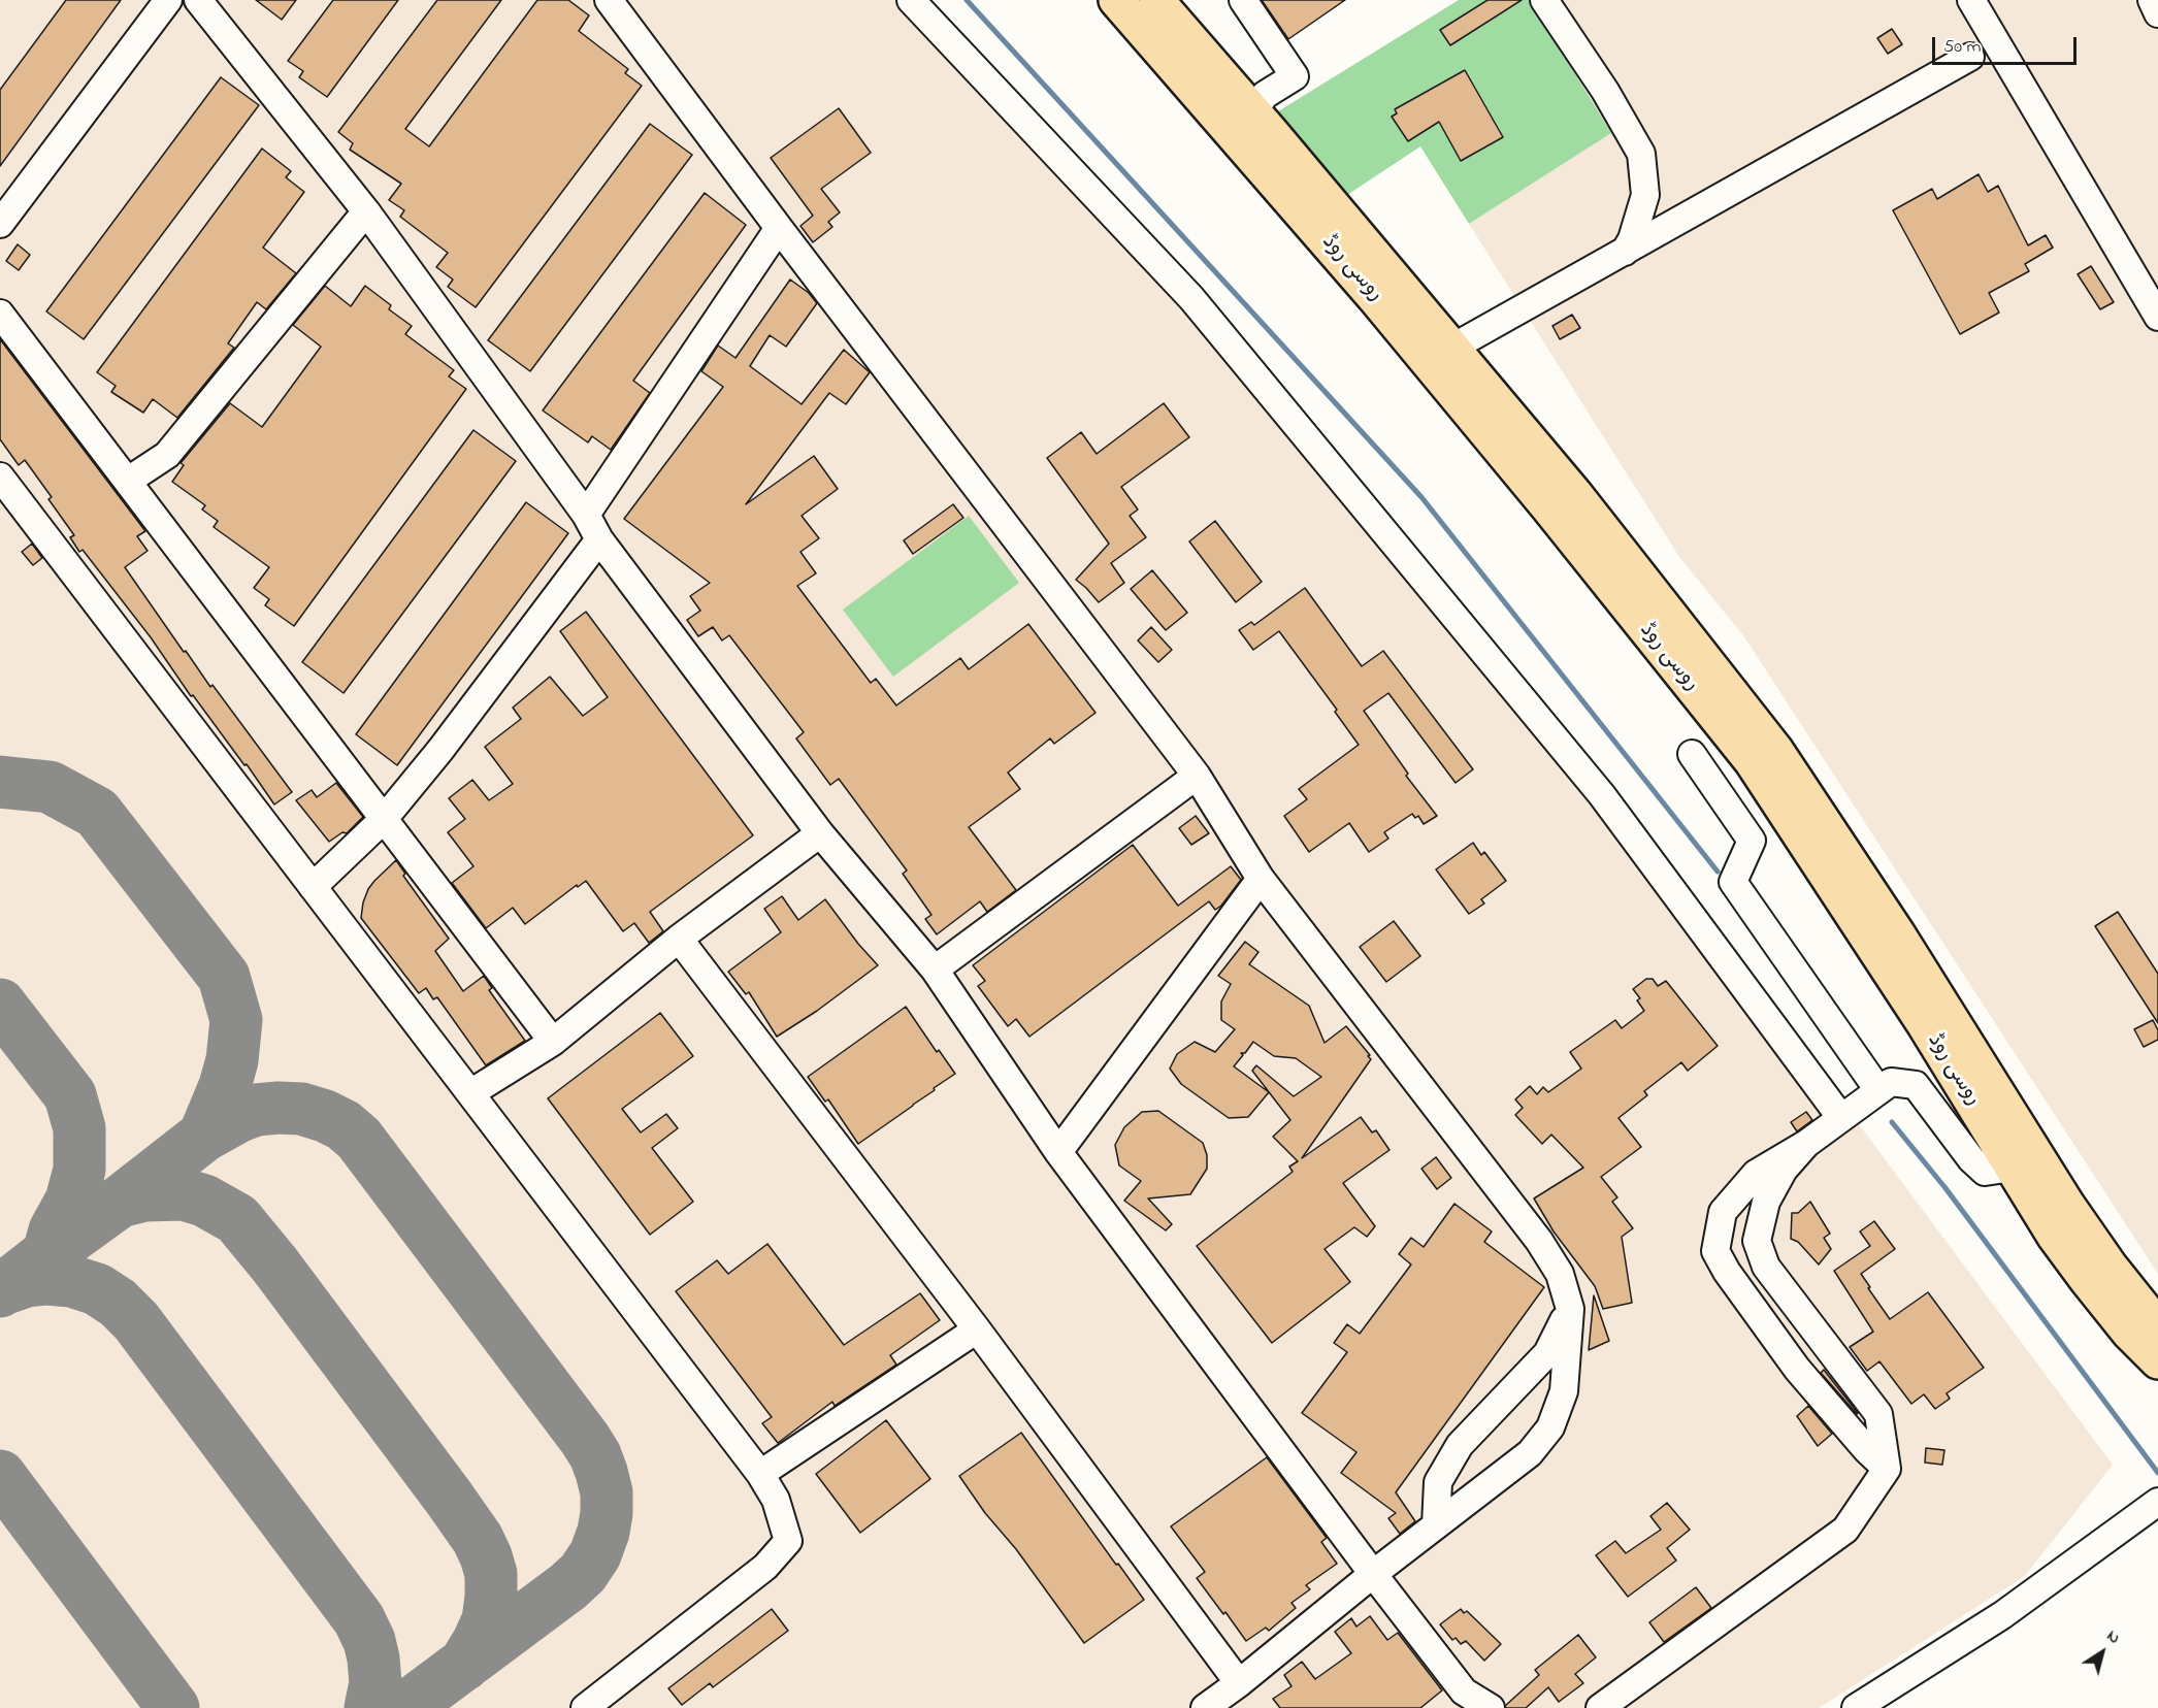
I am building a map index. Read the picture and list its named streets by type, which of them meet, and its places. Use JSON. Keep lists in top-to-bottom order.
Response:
{
  "streets": {
    "main road": ["روسی روڈ"]
  },
  "scale_bar": "50 m",
  "north": "top right"
}
